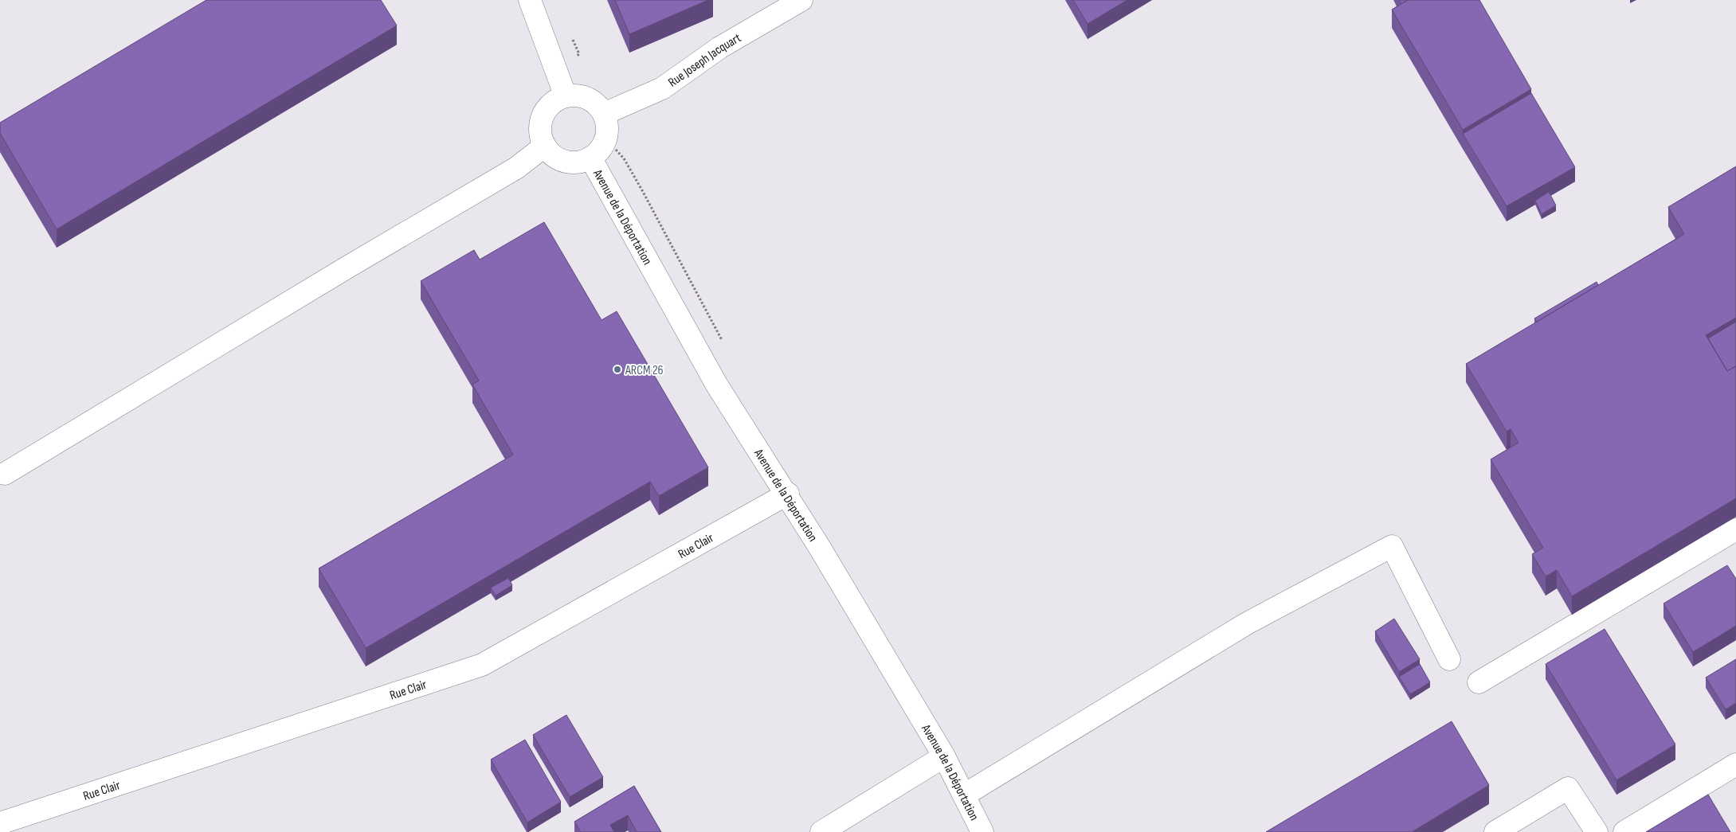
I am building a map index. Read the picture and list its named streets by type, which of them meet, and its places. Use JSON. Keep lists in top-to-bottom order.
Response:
{
  "streets": {
    "street": ["Rue Joseph Jacquart", "Avenue de la Déportation", "Rue Clair"]
  },
  "crossings": [
    ["Rue Joseph Jacquart", "Avenue de la Déportation"],
    ["Avenue de la Déportation", "Rue Clair"]
  ],
  "places": ["ARCM 26"]
}
